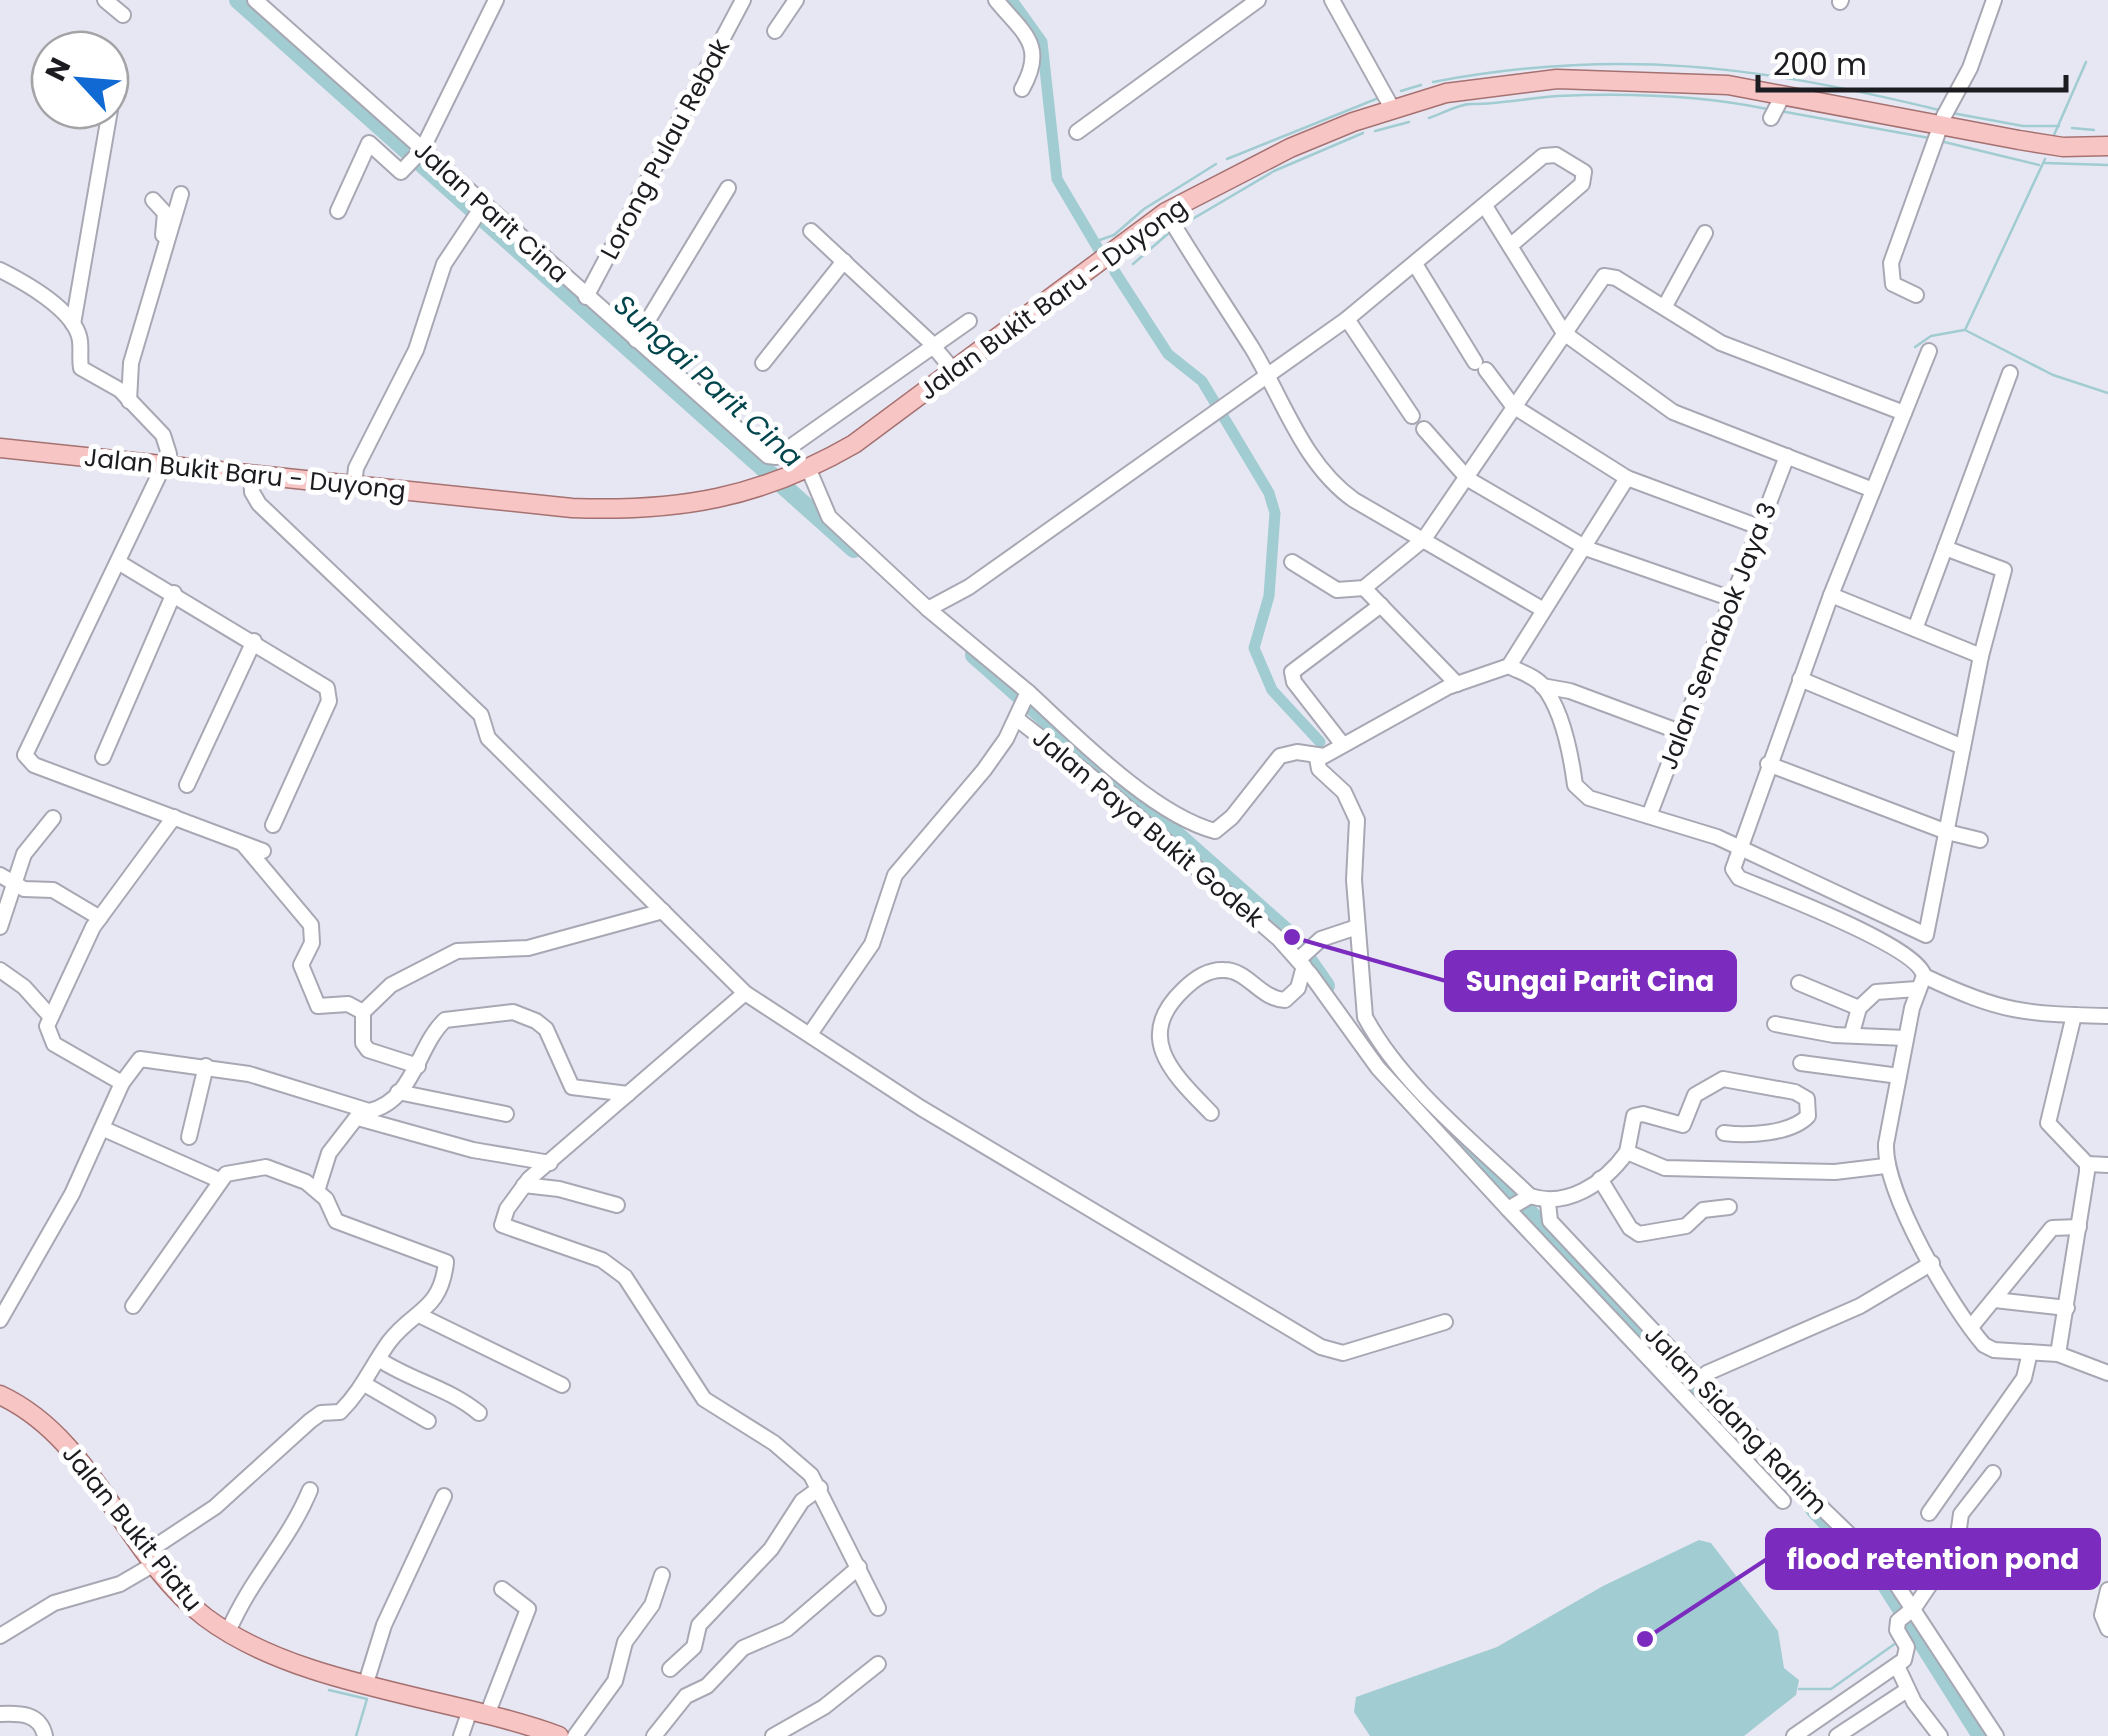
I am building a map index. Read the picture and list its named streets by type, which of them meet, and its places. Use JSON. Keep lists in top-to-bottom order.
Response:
{
  "streets": {
    "main road": ["Jalan Bukit Baru - Duyong", "Jalan Bukit Piatu"],
    "street": [
      "Lorong Pulau Rebak",
      "Jalan Parit Cina",
      "Jalan Semabok Jaya 3",
      "Jalan Paya Bukit Godek",
      "Jalan Sidang Rahim"
    ]
  },
  "crossings": [
    ["Lorong Pulau Rebak", "Jalan Parit Cina"]
  ],
  "water": ["Sungai Parit Cina"],
  "places": ["Sungai Parit Cina", "flood retention pond"],
  "scale_bar": "200 m",
  "north": "top left"
}
